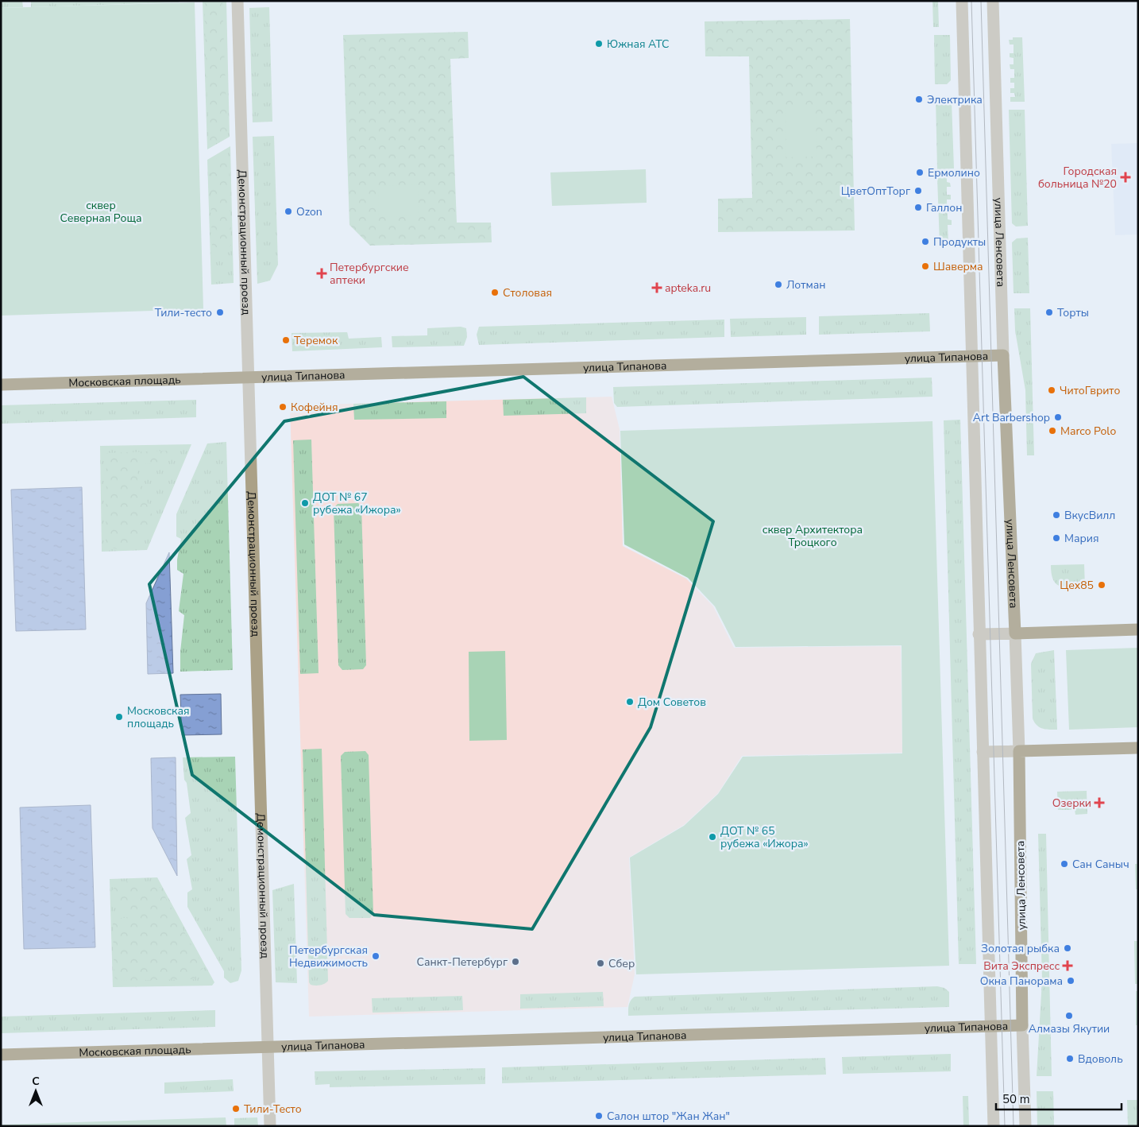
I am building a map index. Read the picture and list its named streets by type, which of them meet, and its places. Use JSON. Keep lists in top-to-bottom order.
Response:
{
  "streets": {
    "main road": ["улица Ленсовета", "улица Типанова", "Московская площадь"],
    "street": ["Демонстрационный проезд"]
  },
  "crossings": [
    ["Демонстрационный проезд", "улица Типанова"],
    ["Демонстрационный проезд", "Московская площадь"],
    ["улица Ленсовета", "улица Типанова"],
    ["улица Типанова", "Московская площадь"]
  ],
  "parks": ["сквер Северная Роща", "сквер Архитектора Троцкого"],
  "places": {
    "other": [
      "Южная АТС",
      "Электрика",
      "Ермолино",
      "ЦветОптТорг",
      "Галлон",
      "Ozon",
      "Продукты",
      "Шаверма",
      "Лотман",
      "Столовая",
      "Тили-тесто",
      "Торты",
      "Теремок",
      "ЧитоГврито",
      "Кофейня",
      "Art Barbershop",
      "Marco Polo",
      "ДОТ № 67 рубежа «Ижора»",
      "ВкусВилл",
      "Мария",
      "Цех85",
      "Дом Советов",
      "Московская площадь",
      "ДОТ № 65 рубежа «Ижора»",
      "Сан Саныч",
      "Золотая рыбка",
      "Петербургская Недвижимость",
      "Санкт-Петербург",
      "Сбер",
      "Окна Панорама",
      "Алмазы Якутии",
      "Вдоволь",
      "Тили-Тесто",
      "Салон штор \"Жан Жан\""
    ],
    "health": [
      "Городская больница №20",
      "Петербургские аптеки",
      "apteka.ru",
      "Озерки",
      "Вита Экспресс"
    ]
  },
  "scale_bar": "50 m",
  "north": "top"
}
